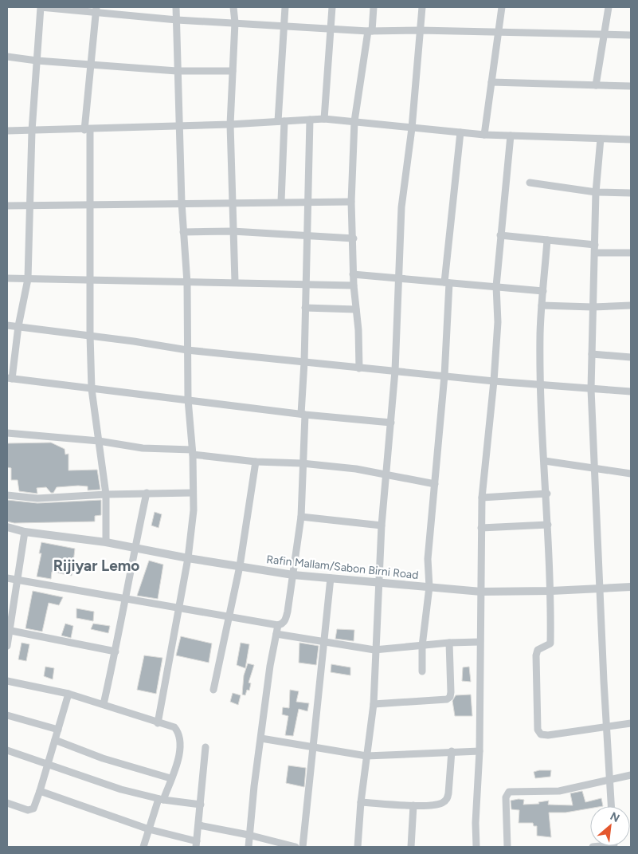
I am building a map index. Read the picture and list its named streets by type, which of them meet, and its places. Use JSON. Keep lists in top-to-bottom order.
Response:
{
  "streets": {
    "street": ["Rafin Mallam/Sabon Birni Road"]
  },
  "districts": ["Rijiyar Lemo"],
  "north": "top right"
}
